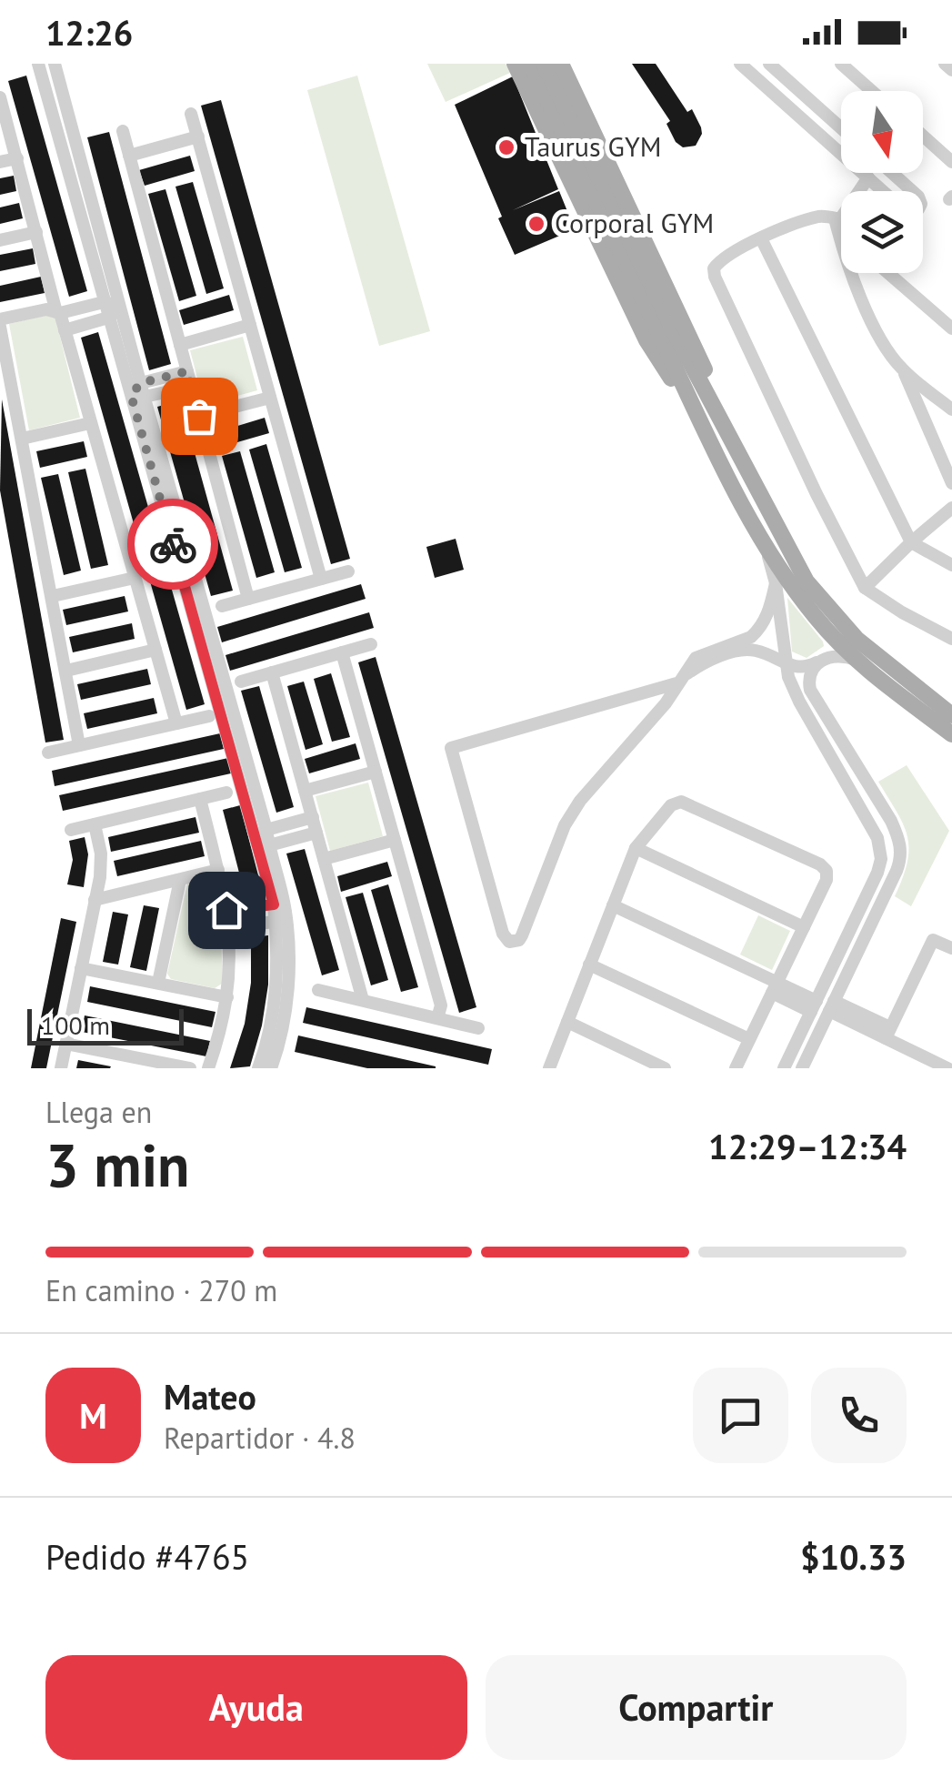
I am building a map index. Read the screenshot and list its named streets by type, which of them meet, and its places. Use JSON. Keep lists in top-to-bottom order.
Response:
{
  "places": ["Taurus GYM", "Corporal GYM"],
  "scale_bar": "100 m",
  "north": "bottom",
  "page": {
    "status": "12:26",
    "scale": "100 m",
    "heading": ["3 min", "Llega en", "12:29–12:34"],
    "panel": [
      "Mateo",
      "Repartidor · 4.8",
      "Pedido #4765",
      "$10.33"
    ],
    "bar": "En camino · 270 m",
    "round": "M",
    "buttons": ["Ayuda", "Compartir"]
  }
}
